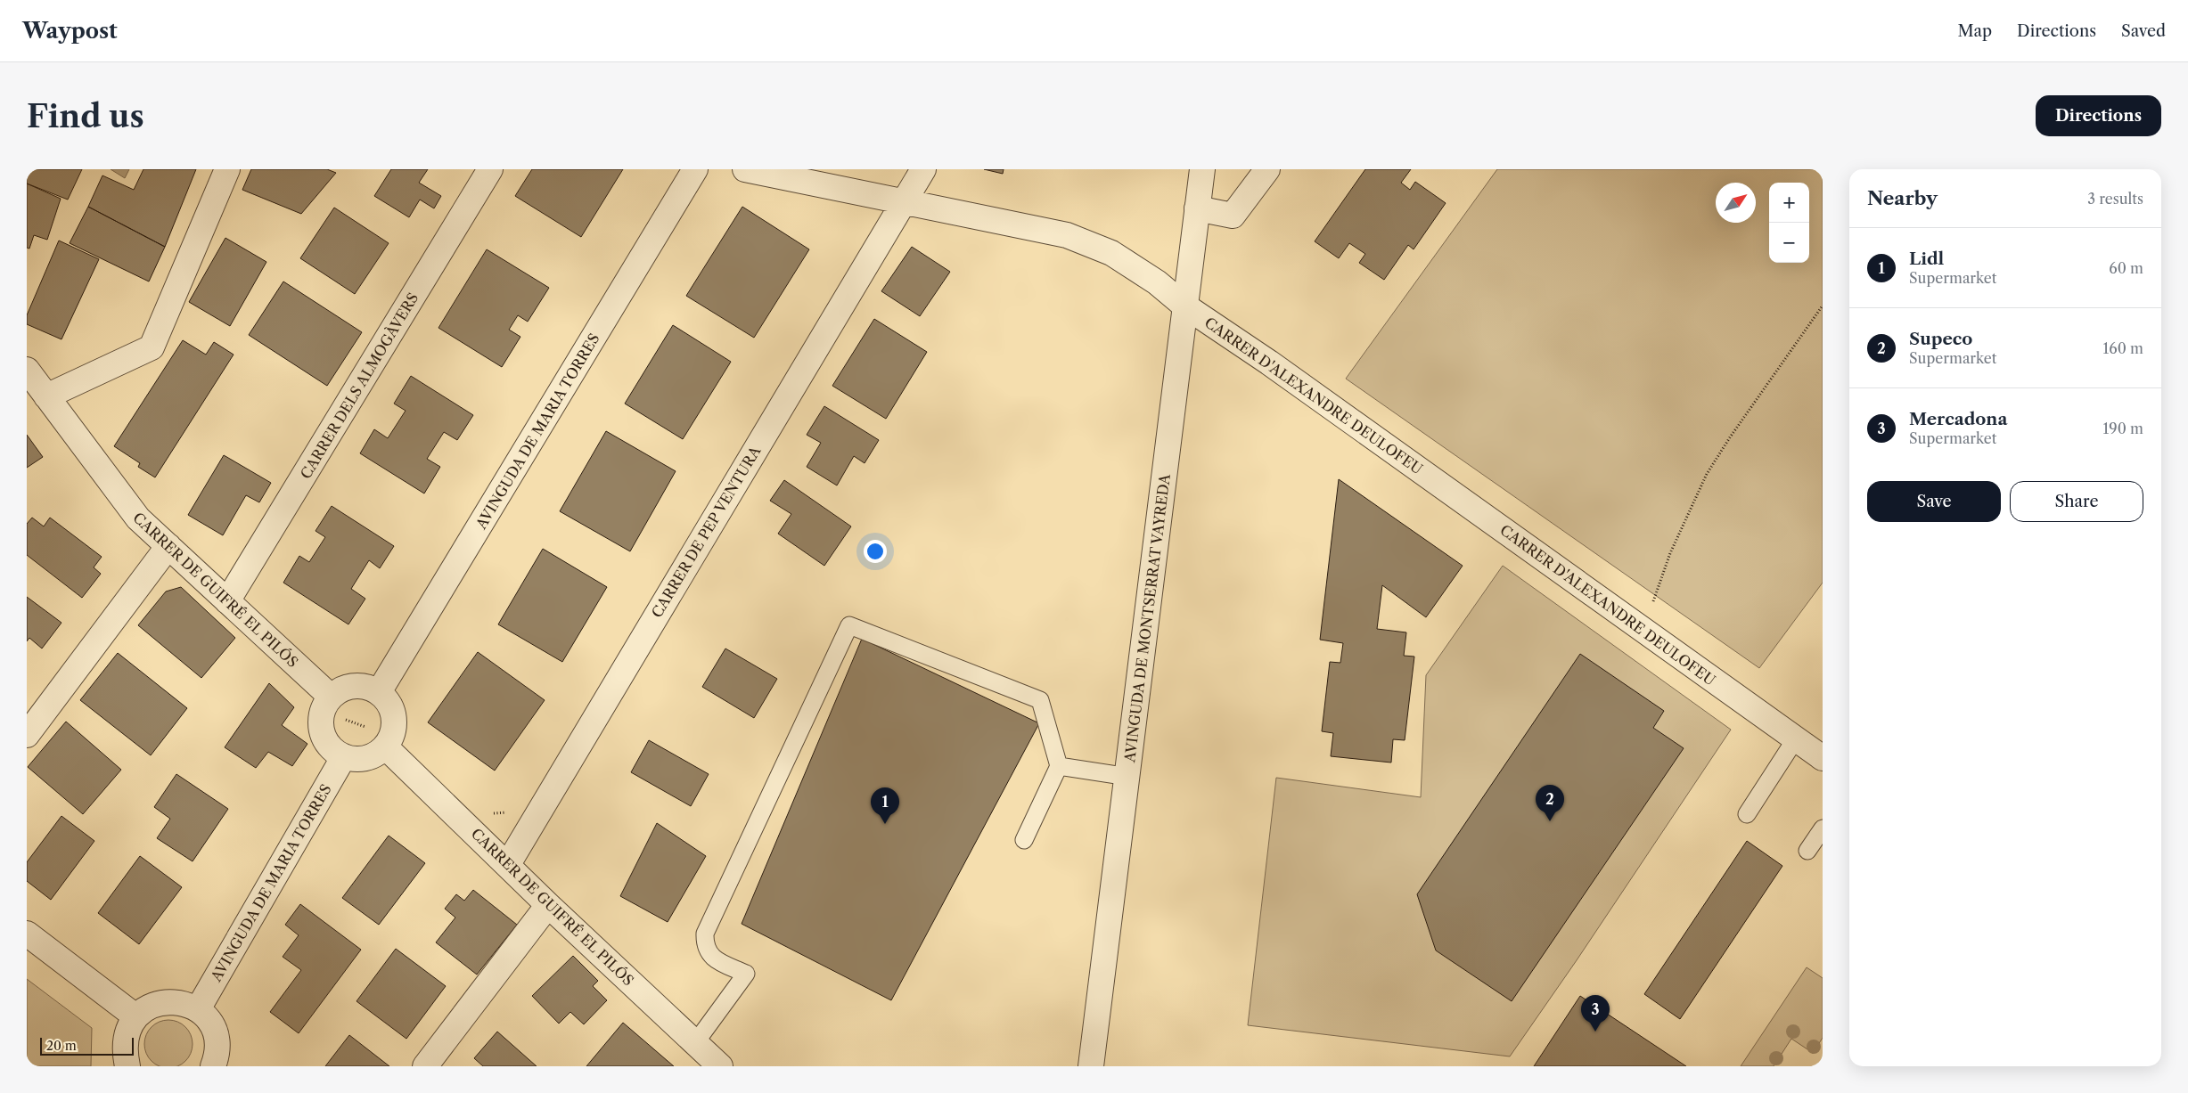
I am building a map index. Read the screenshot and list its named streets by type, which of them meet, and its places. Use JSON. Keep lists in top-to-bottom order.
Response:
{
  "streets": {
    "street": [
      "CARRER DELS ALMOGÀVERS",
      "CARRER D'ALEXANDRE DEULOFEU",
      "AVINGUDA DE MARIA TORRES",
      "CARRER DE PEP VENTURA",
      "CARRER DE GUIFRÉ EL PILÓS",
      "AVINGUDA DE MONTSERRAT VAYREDA"
    ]
  },
  "crossings": [
    ["CARRER DELS ALMOGÀVERS", "CARRER DE GUIFRÉ EL PILÓS"],
    ["CARRER D'ALEXANDRE DEULOFEU", "CARRER DE PEP VENTURA"],
    ["CARRER D'ALEXANDRE DEULOFEU", "AVINGUDA DE MONTSERRAT VAYREDA"],
    ["AVINGUDA DE MARIA TORRES", "CARRER DE GUIFRÉ EL PILÓS"],
    ["CARRER DE PEP VENTURA", "CARRER DE GUIFRÉ EL PILÓS"]
  ],
  "scale_bar": "20 m",
  "north": "top right",
  "page": {
    "header": "Waypost",
    "nav": ["Map", "Directions", "Saved"],
    "buttons": [
      "Directions",
      ["Save", "Share"]
    ],
    "title": "Find us",
    "heading": ["Nearby", "3 results"],
    "map_buttons": ["+", "−"],
    "list": [
      {
        "mark": "1",
        "name": "Lidl",
        "note": "Supermarket",
        "value": "60 m"
      },
      {
        "mark": "2",
        "name": "Supeco",
        "note": "Supermarket",
        "value": "160 m"
      },
      {
        "mark": "3",
        "name": "Mercadona",
        "note": "Supermarket",
        "value": "190 m"
      }
    ],
    "pins": ["2", "1", "3"],
    "scale": "20 m"
  }
}
